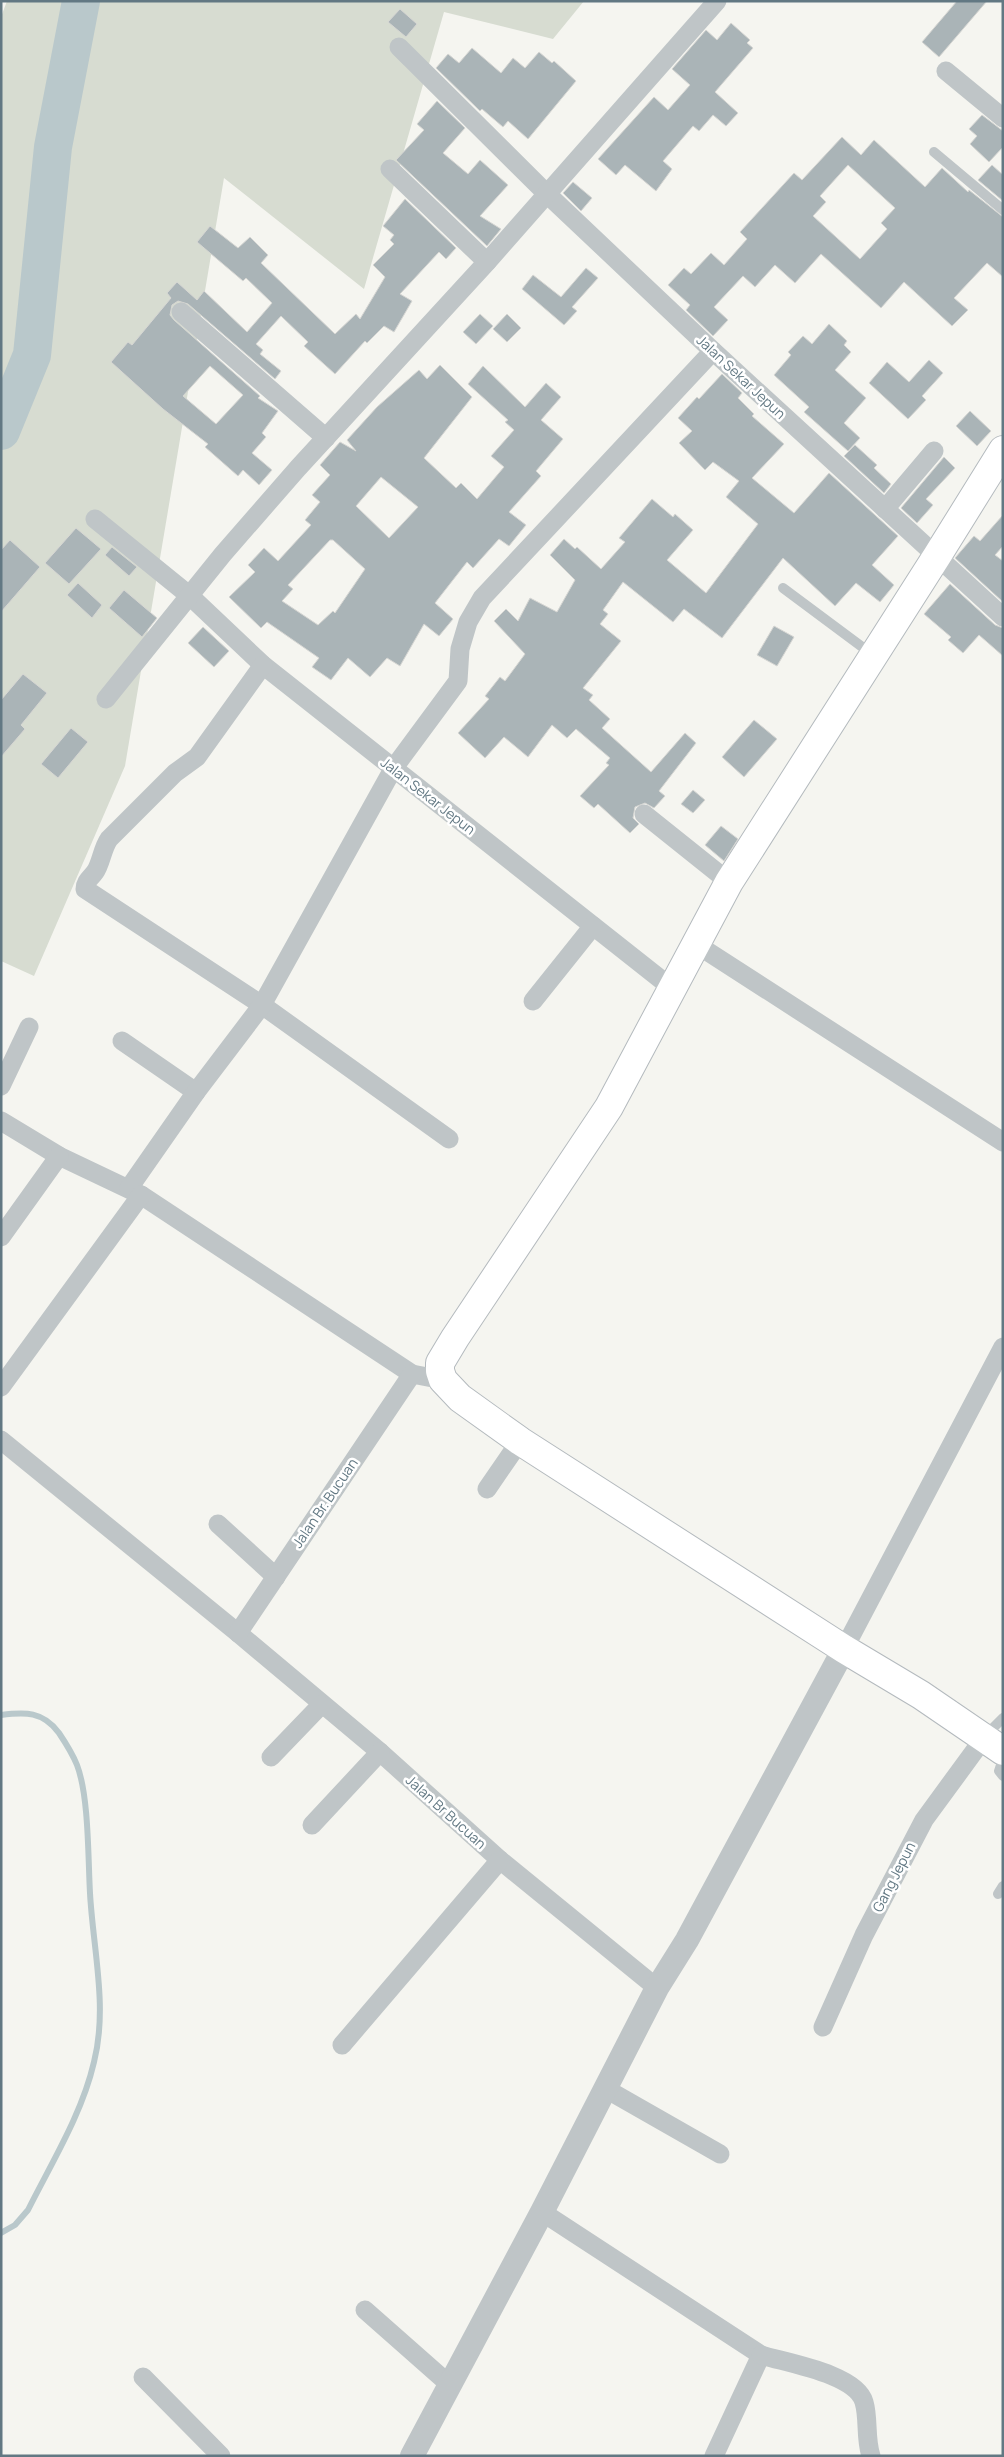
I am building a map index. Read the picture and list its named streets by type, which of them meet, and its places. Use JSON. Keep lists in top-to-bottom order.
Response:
{
  "streets": {
    "street": [
      "Jalan Sekar Jepun",
      "Jalan Br. Bucuan",
      "Jalan Br Bucuan",
      "Gang Jepun"
    ]
  },
  "crossings": [
    ["Jalan Br. Bucuan", "Jalan Br Bucuan"]
  ]
}
